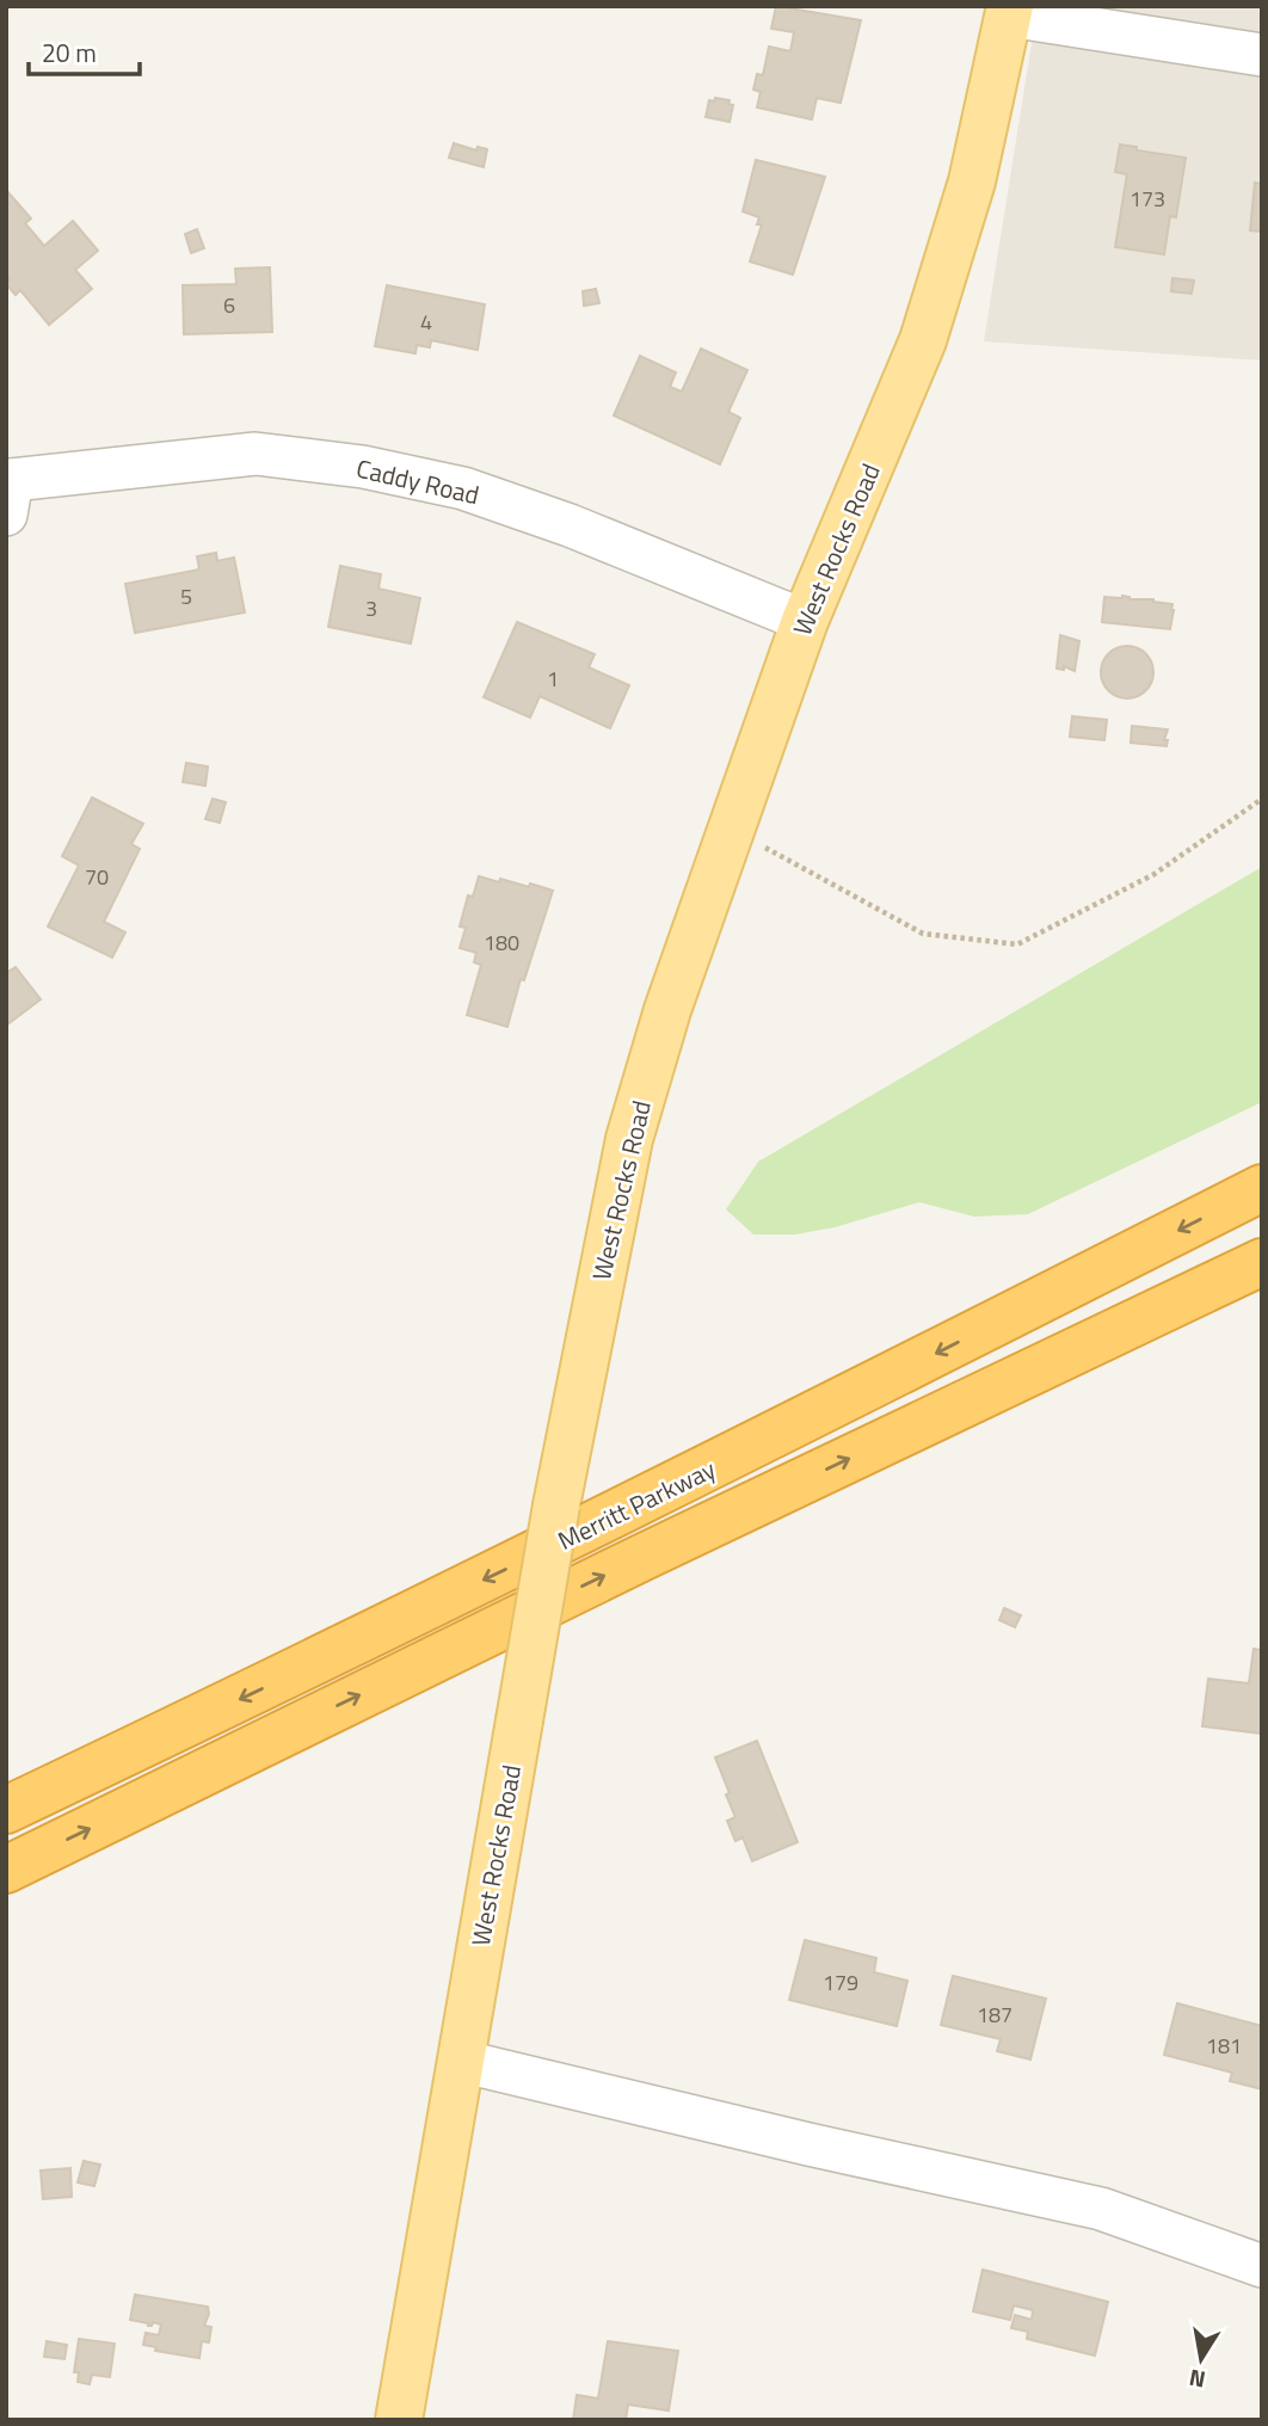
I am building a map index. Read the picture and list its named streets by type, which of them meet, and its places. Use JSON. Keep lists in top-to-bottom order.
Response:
{
  "streets": {
    "highway": ["Merritt Parkway"],
    "main road": ["West Rocks Road"],
    "street": ["Caddy Road"]
  },
  "crossings": [
    ["Caddy Road", "West Rocks Road"]
  ],
  "house_numbers": [
    "173",
    "6",
    "4",
    "5",
    "3",
    "1",
    "70",
    "180",
    "179",
    "187",
    "181"
  ],
  "scale_bar": "20 m",
  "north": "bottom"
}
